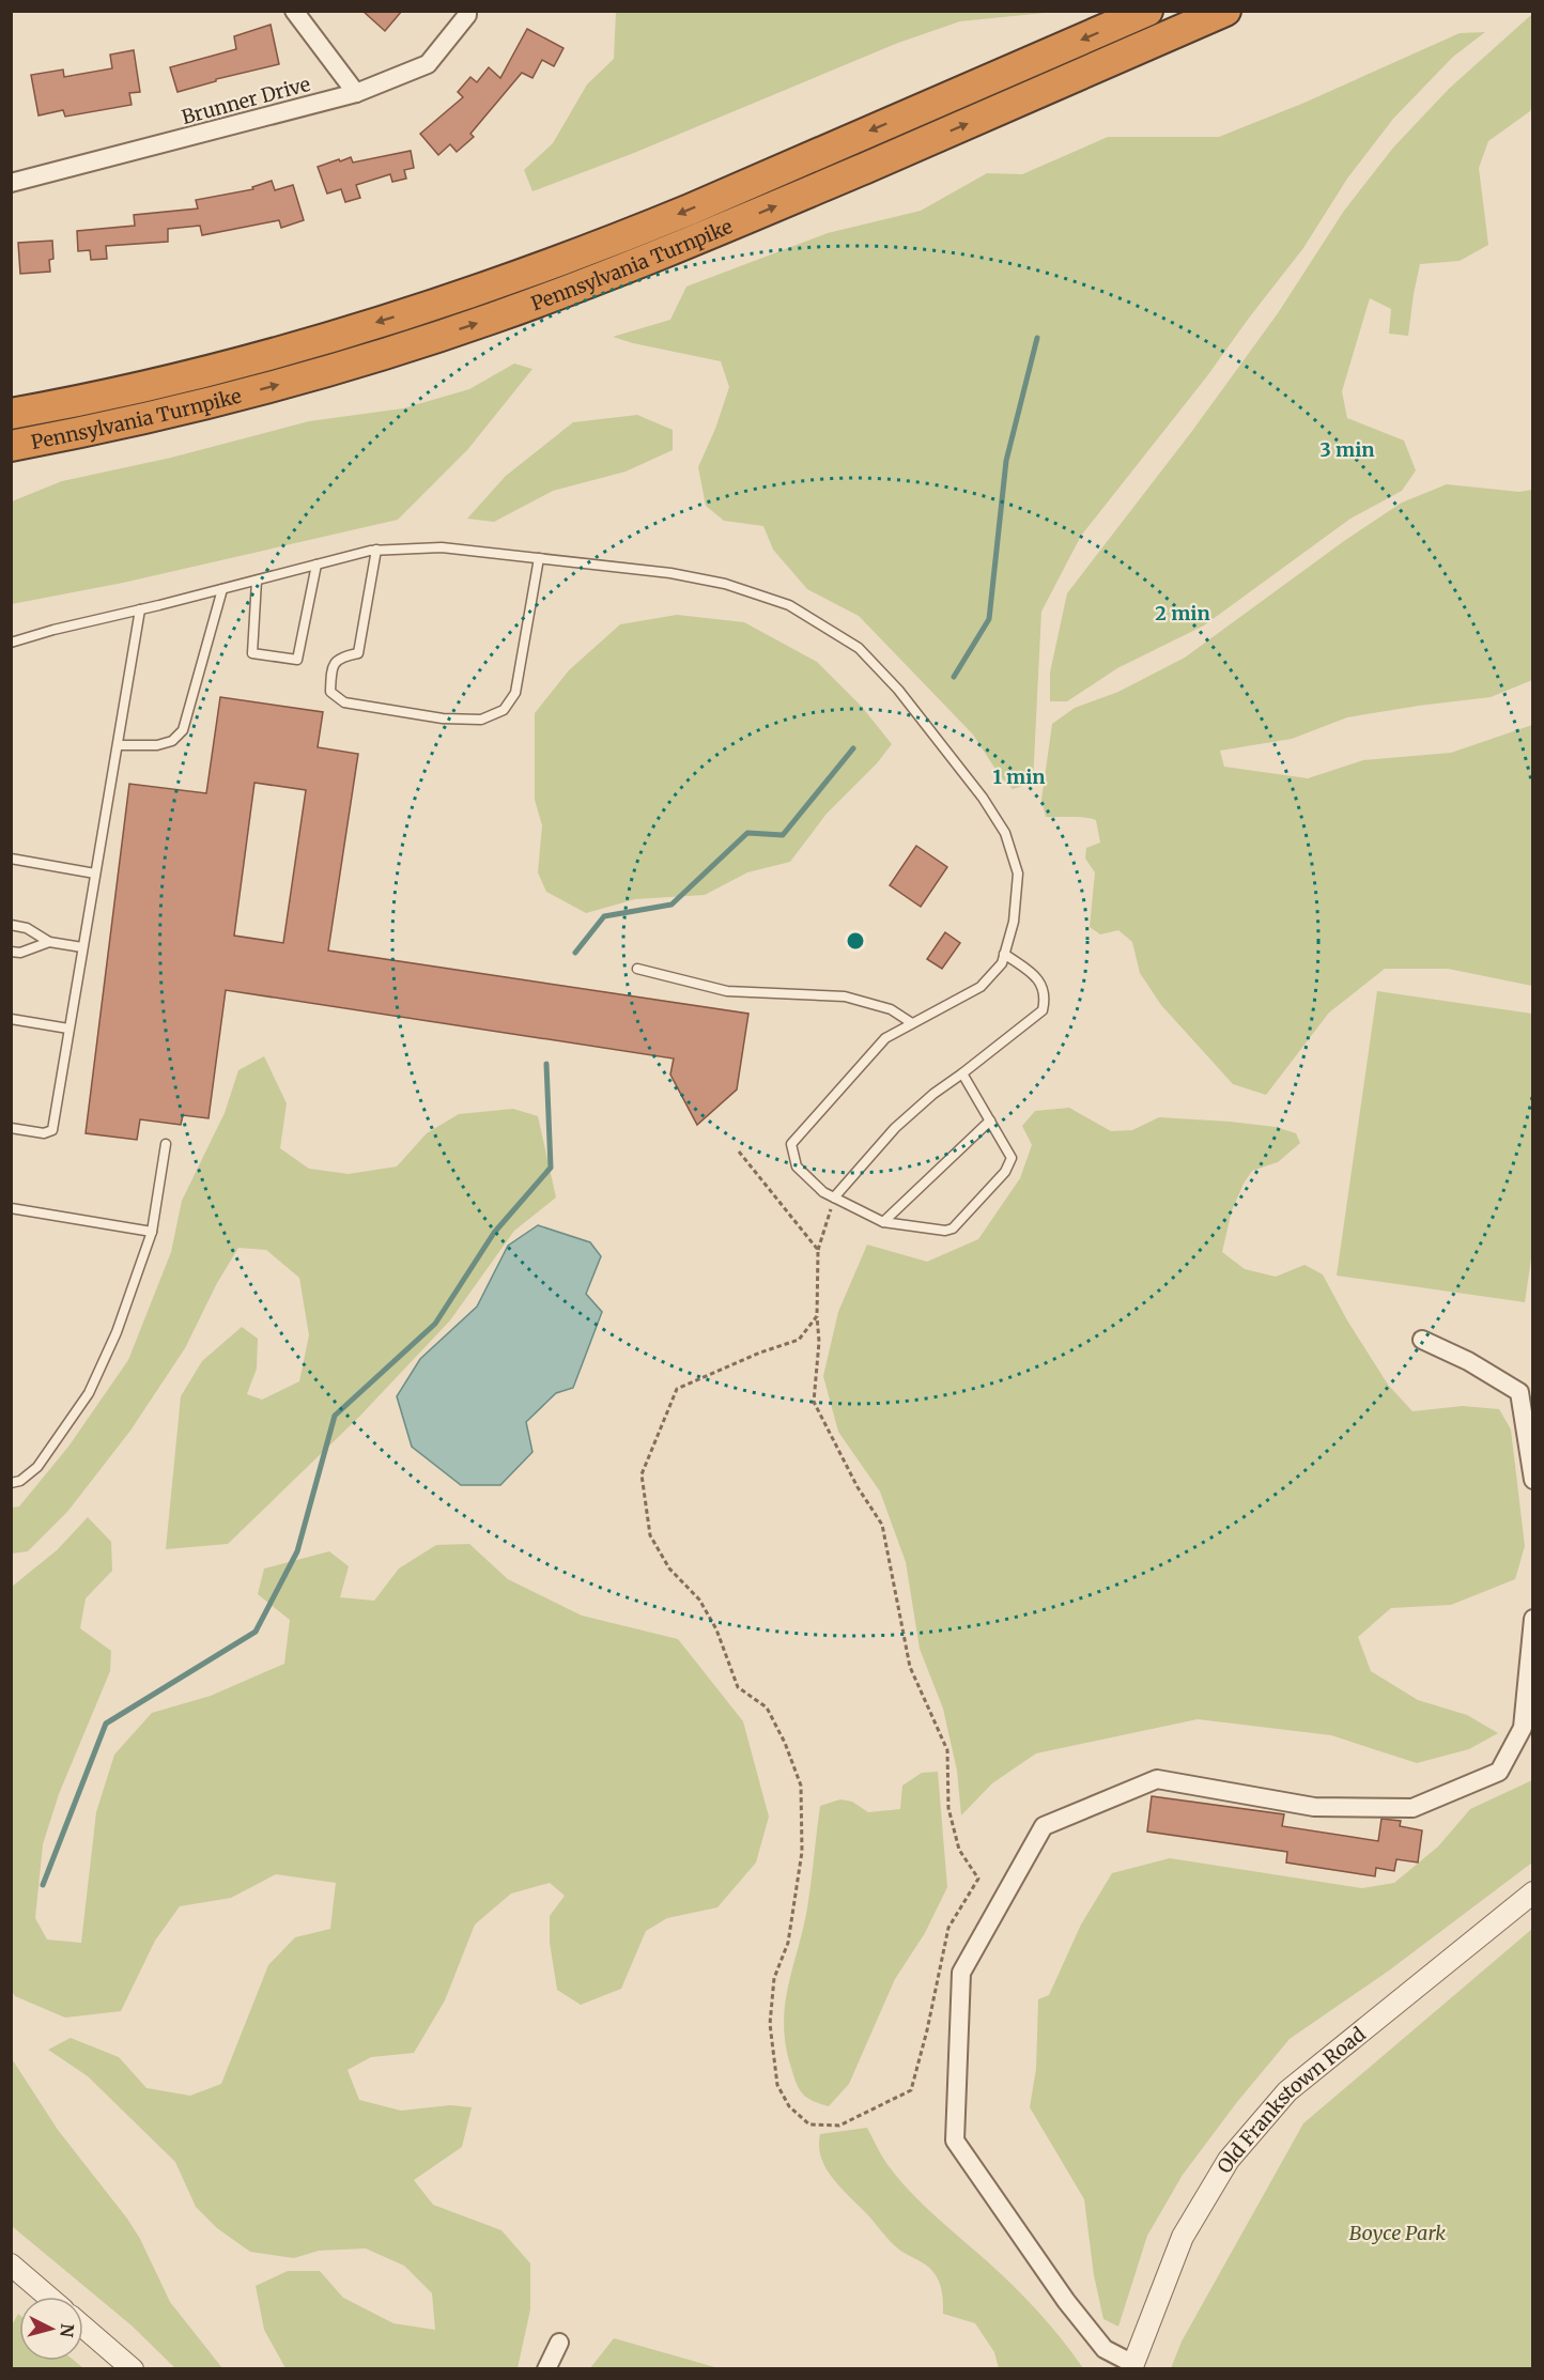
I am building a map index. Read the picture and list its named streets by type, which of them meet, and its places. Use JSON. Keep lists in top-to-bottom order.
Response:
{
  "streets": {
    "highway": ["Pennsylvania Turnpike"],
    "street": ["Brunner Drive", "Old Frankstown Road"]
  },
  "parks": ["Boyce Park"],
  "north": "right",
  "rings": ["3 min", "2 min", "1 min"]
}
